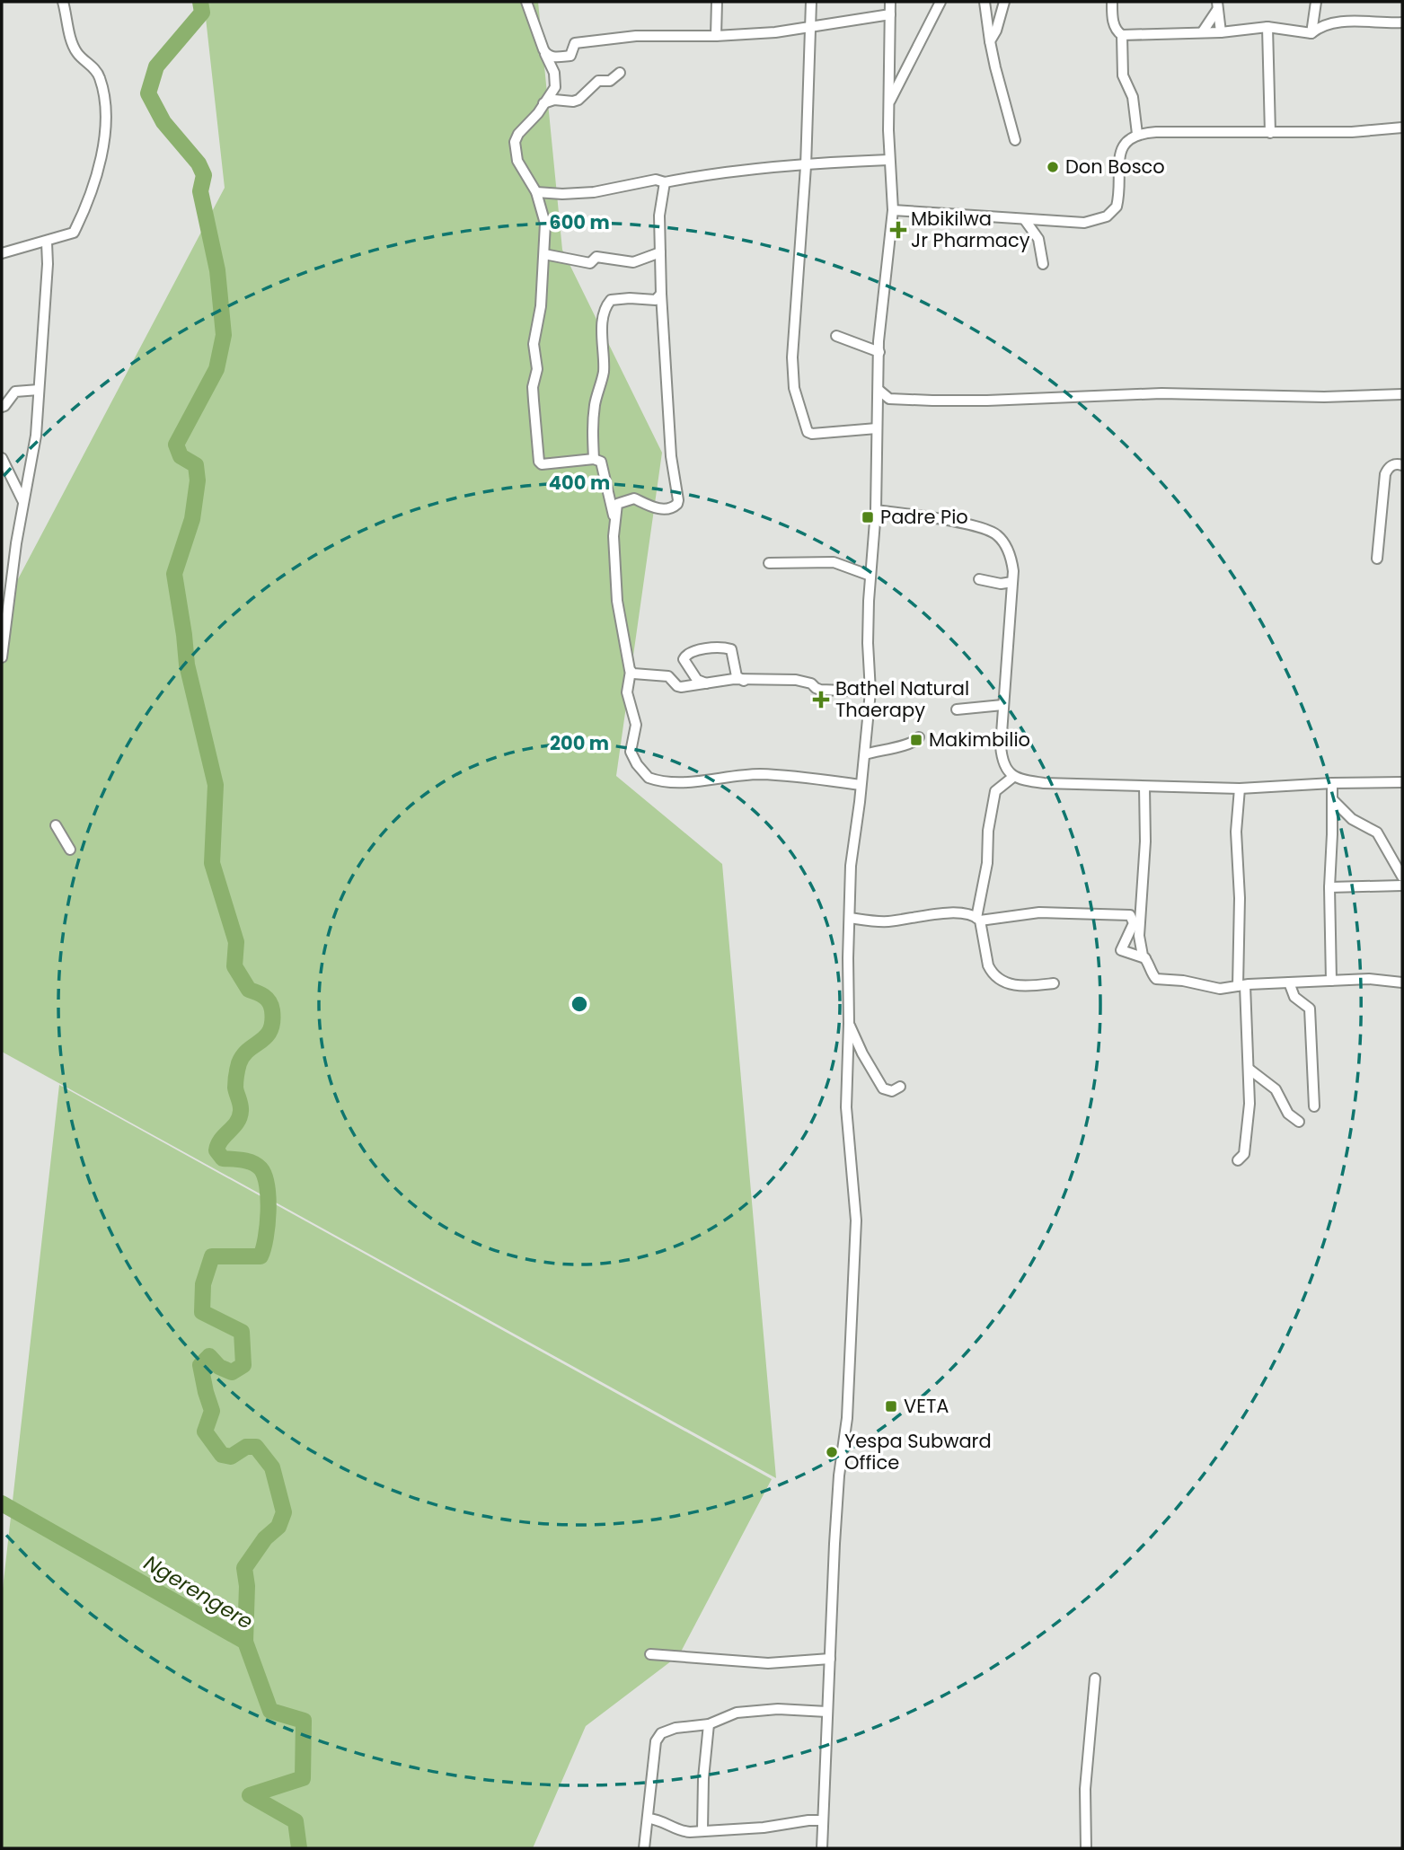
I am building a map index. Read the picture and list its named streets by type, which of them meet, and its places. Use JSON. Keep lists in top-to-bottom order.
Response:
{
  "water": ["Ngerengere"],
  "places": {
    "other": ["Don Bosco", "Yespa Subward Office"],
    "health": ["Mbikilwa Jr Pharmacy", "Bathel Natural Thaerapy"],
    "transit": ["Padre Pio", "Makimbilio", "VETA"]
  },
  "rings": ["600 m", "400 m", "200 m"]
}
